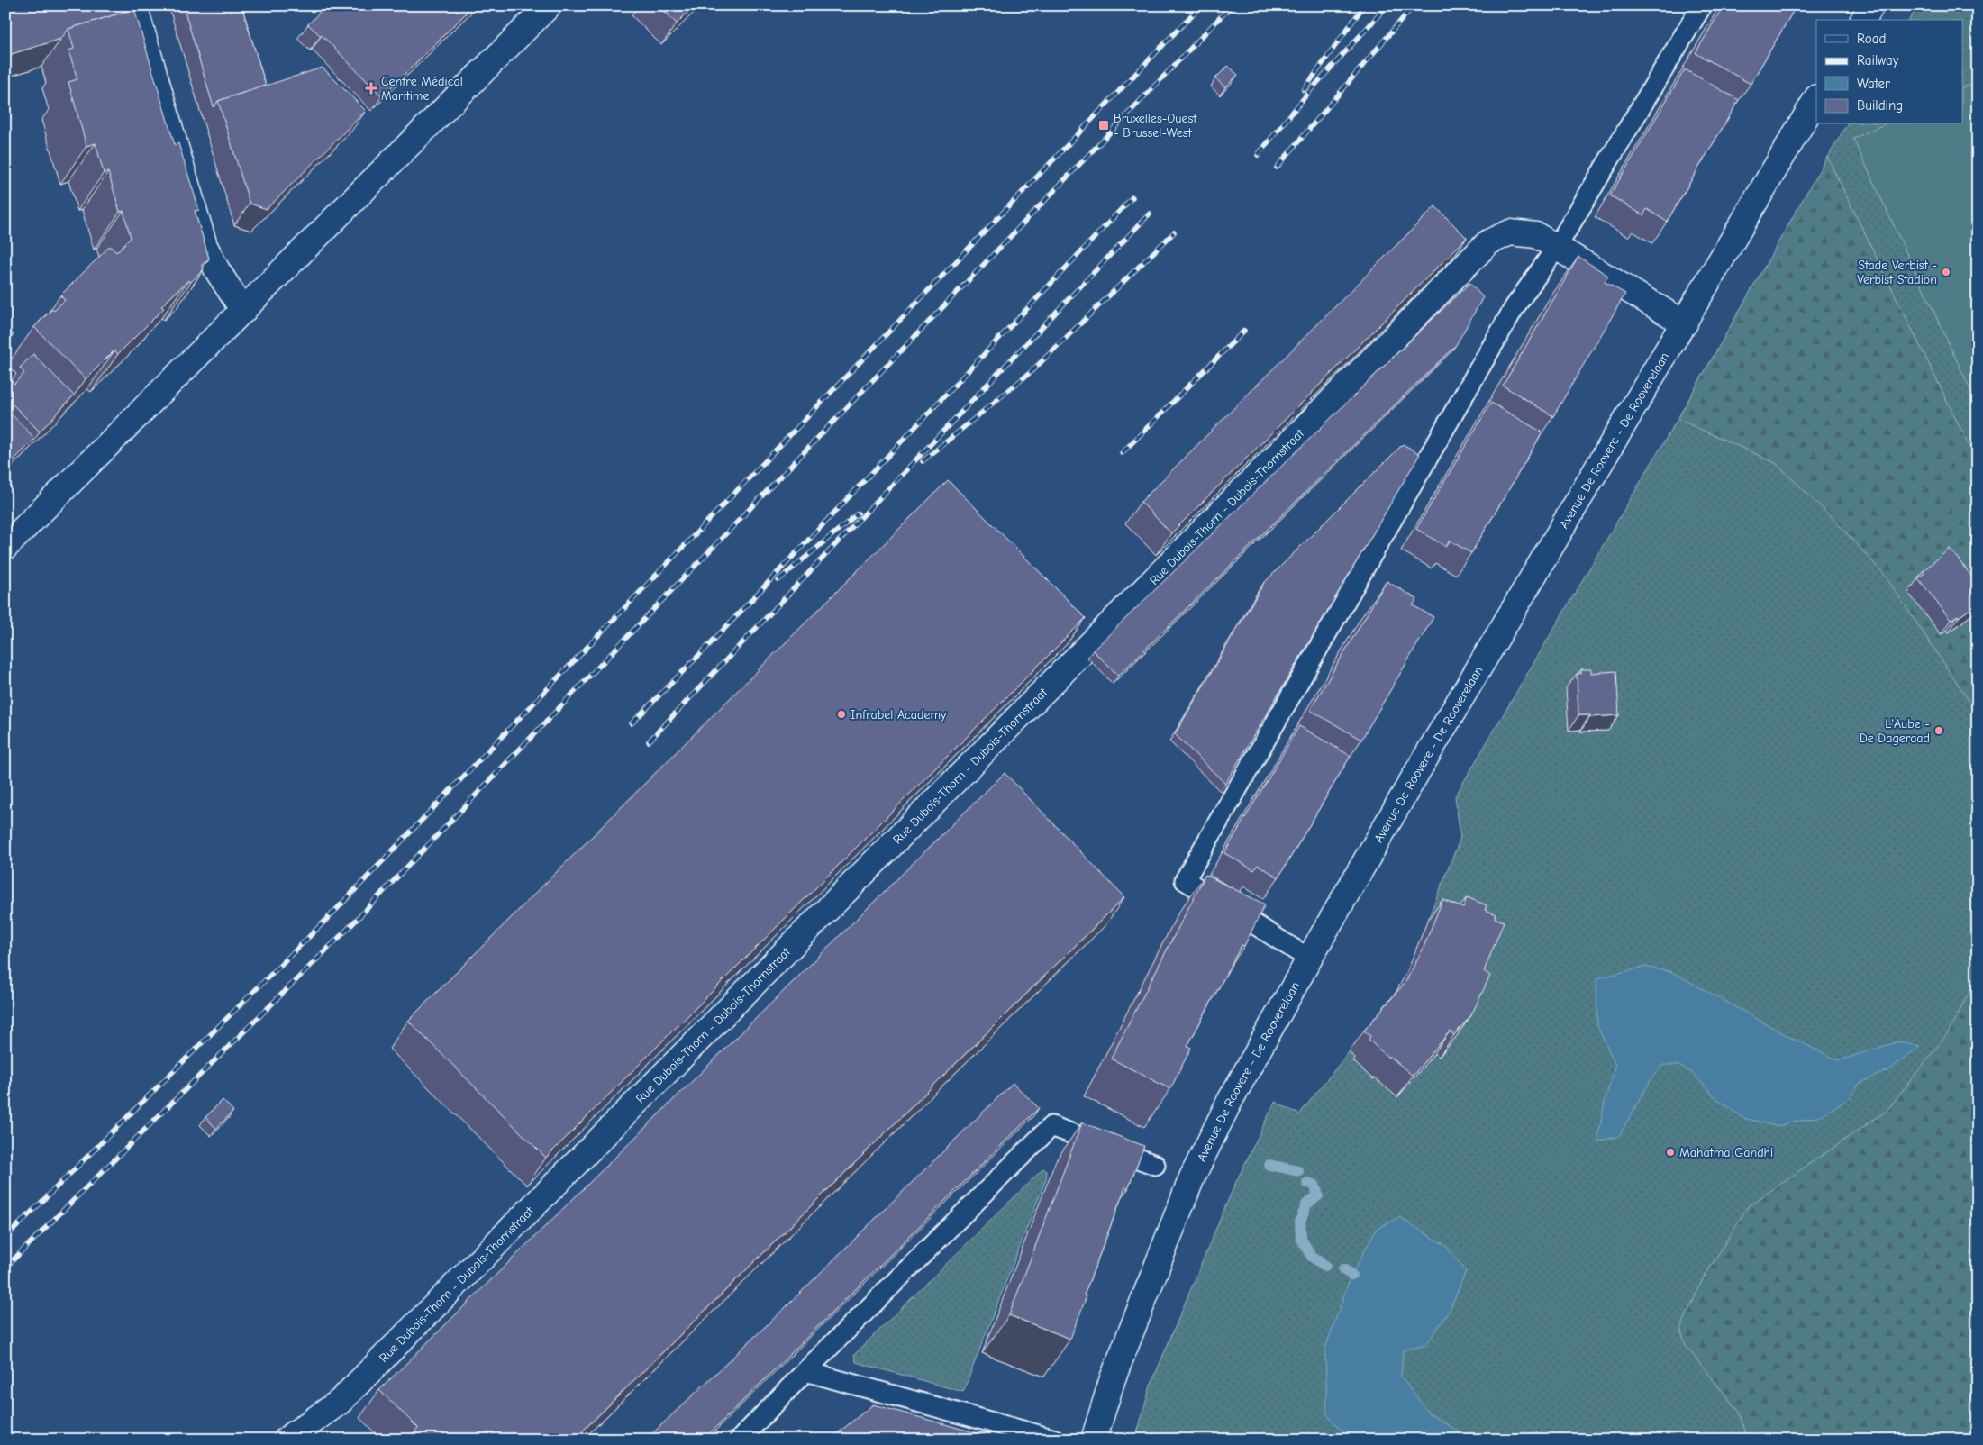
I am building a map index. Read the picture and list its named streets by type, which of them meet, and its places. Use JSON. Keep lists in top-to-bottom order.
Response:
{
  "streets": {
    "street": ["Avenue De Roovere - De Rooverelaan", "Rue Dubois-Thorn - Dubois-Thornstraat"]
  },
  "crossings": [
    ["Avenue De Roovere - De Rooverelaan", "Rue Dubois-Thorn - Dubois-Thornstraat"]
  ],
  "places": {
    "health": ["Centre Médical Maritime"],
    "transit": ["Bruxelles-Ouest - Brussel-West"],
    "other": [
      "Stade Verbist - Verbist Stadion",
      "Infrabel Academy",
      "L'Aube - De Dageraad",
      "Mahatma Gandhi"
    ]
  },
  "legend": [
    "Road",
    "Railway",
    "Water",
    "Building"
  ]
}
